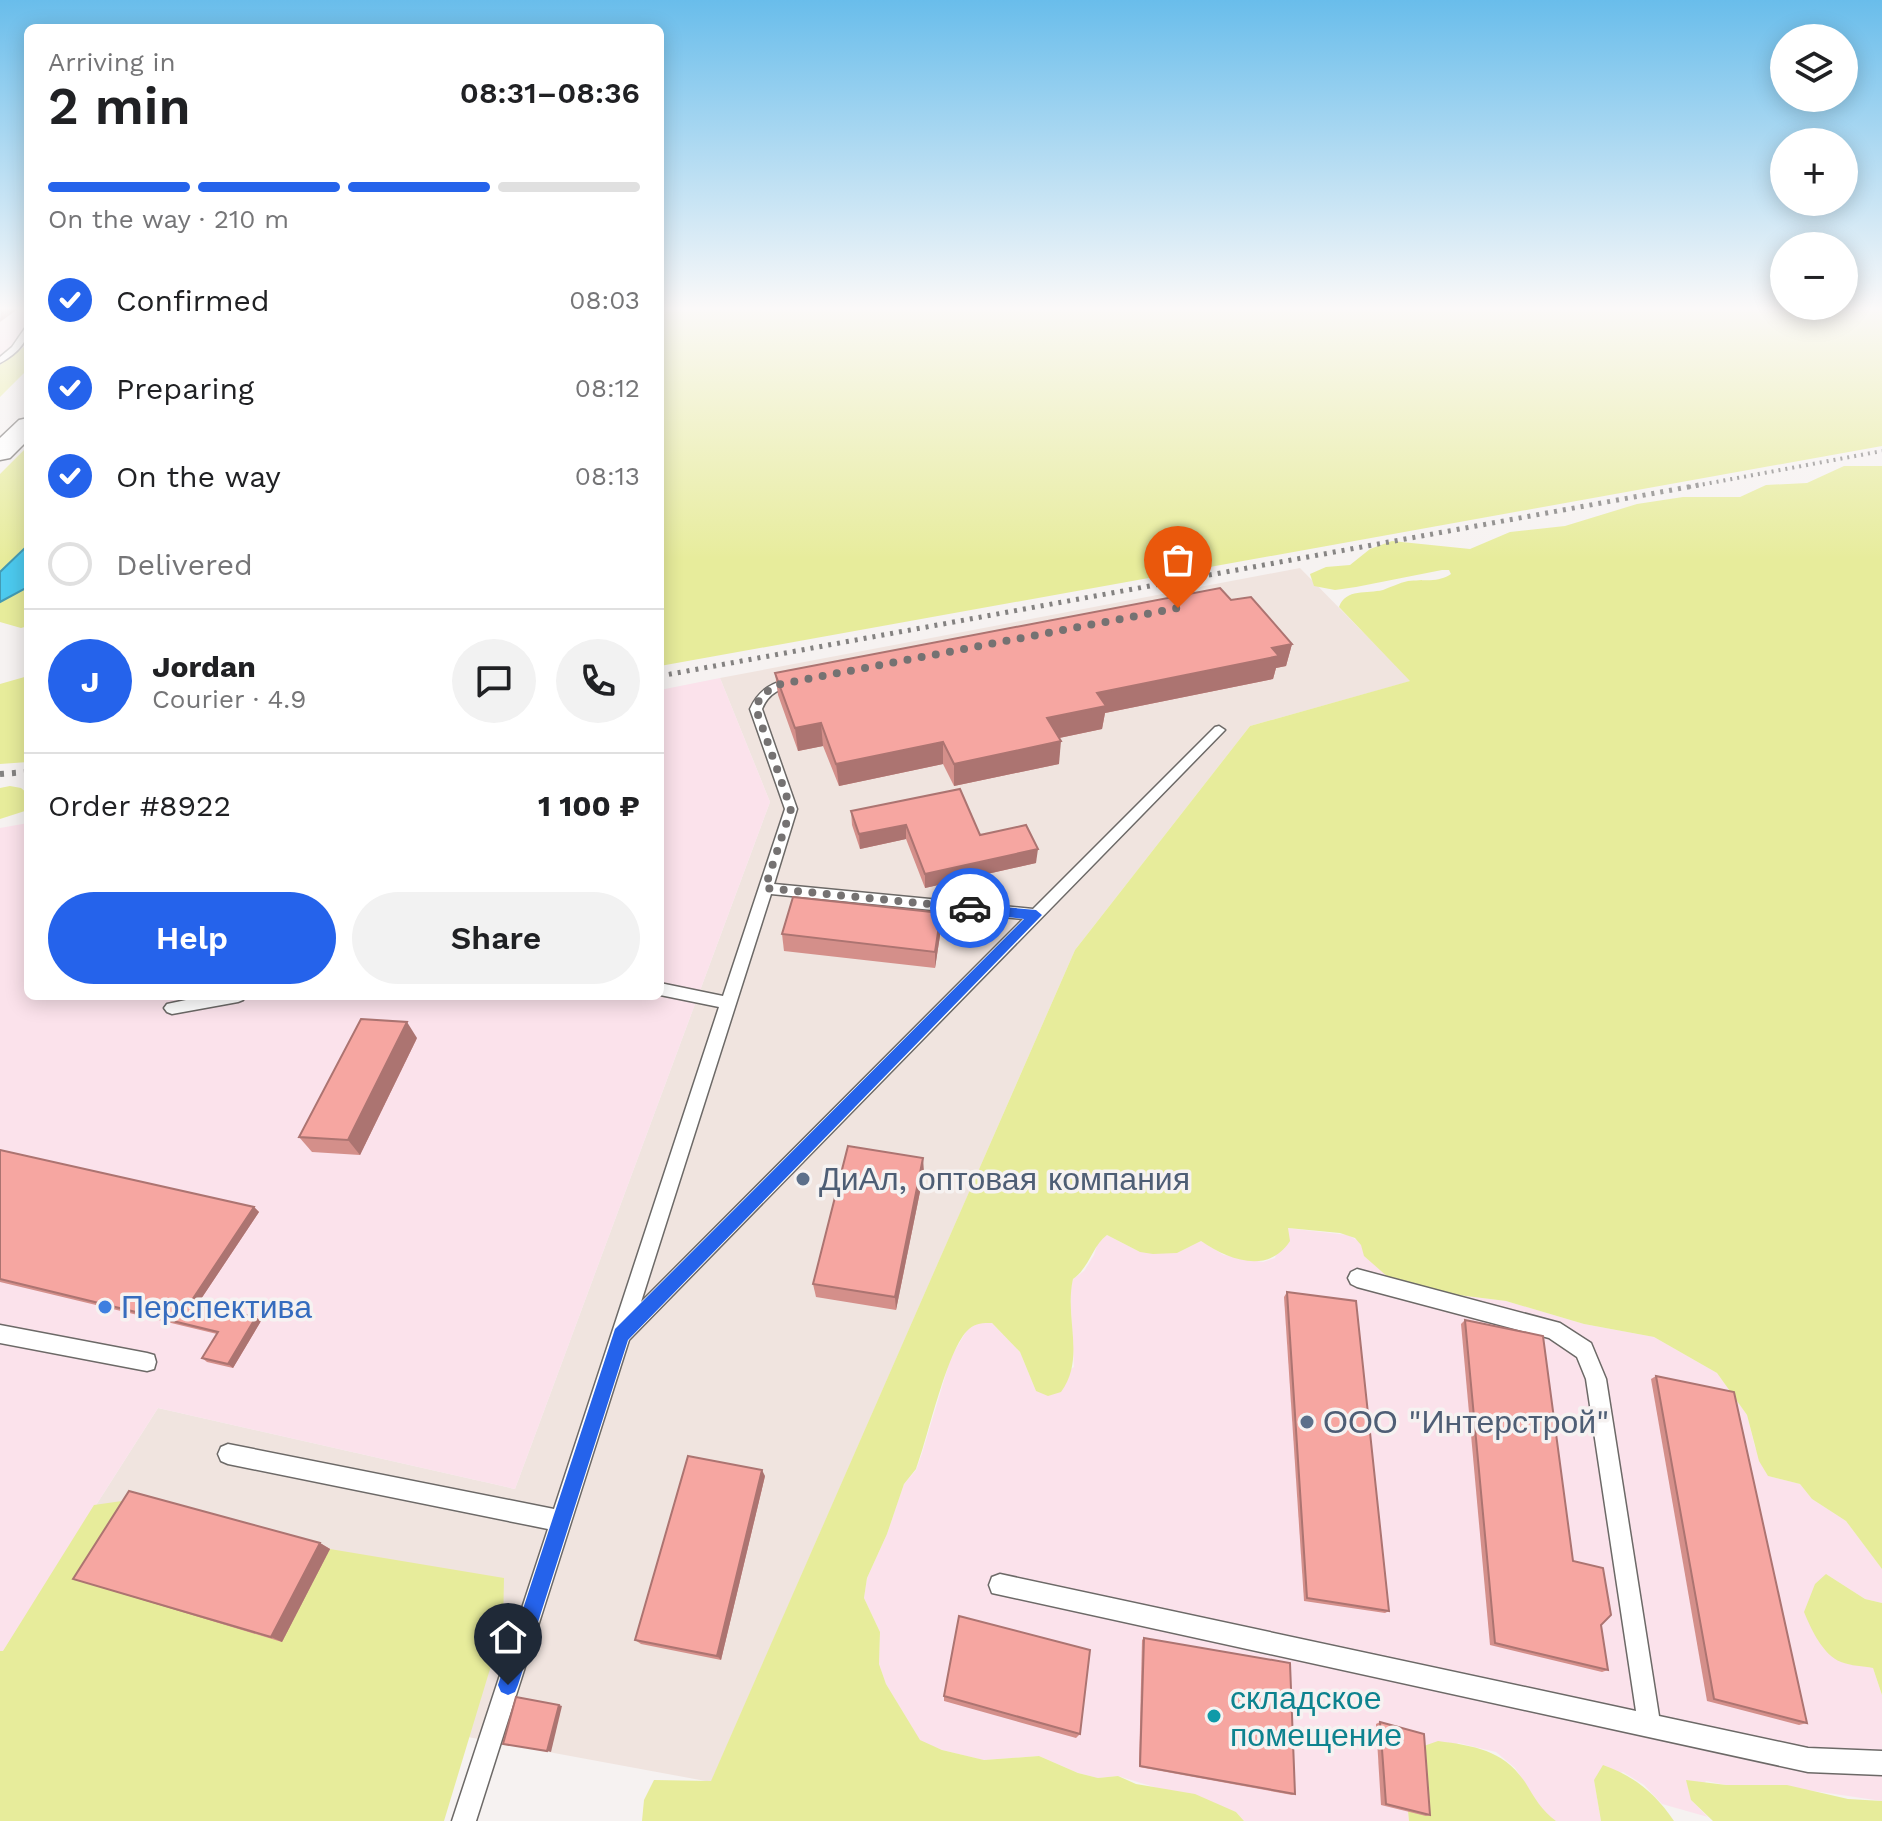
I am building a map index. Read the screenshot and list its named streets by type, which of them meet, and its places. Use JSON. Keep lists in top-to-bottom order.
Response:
{
  "places": [
    "ДиАл, оптовая компания",
    "Перспектива",
    "ООО \"Интерстрой\"",
    "складское помещение"
  ],
  "page": {
    "map_buttons": ["+", "−"],
    "heading": ["2 min", "Arriving in", "08:31–08:36"],
    "panel": [
      "Jordan",
      "Courier · 4.9",
      "Order #8922",
      "1 100 ₽"
    ],
    "bar": "On the way · 210 m",
    "list": [
      ["Confirmed", "08:03"],
      ["Preparing", "08:12"],
      ["On the way", "08:13"],
      "Delivered"
    ],
    "round": "J",
    "buttons": ["Help", "Share"]
  }
}
